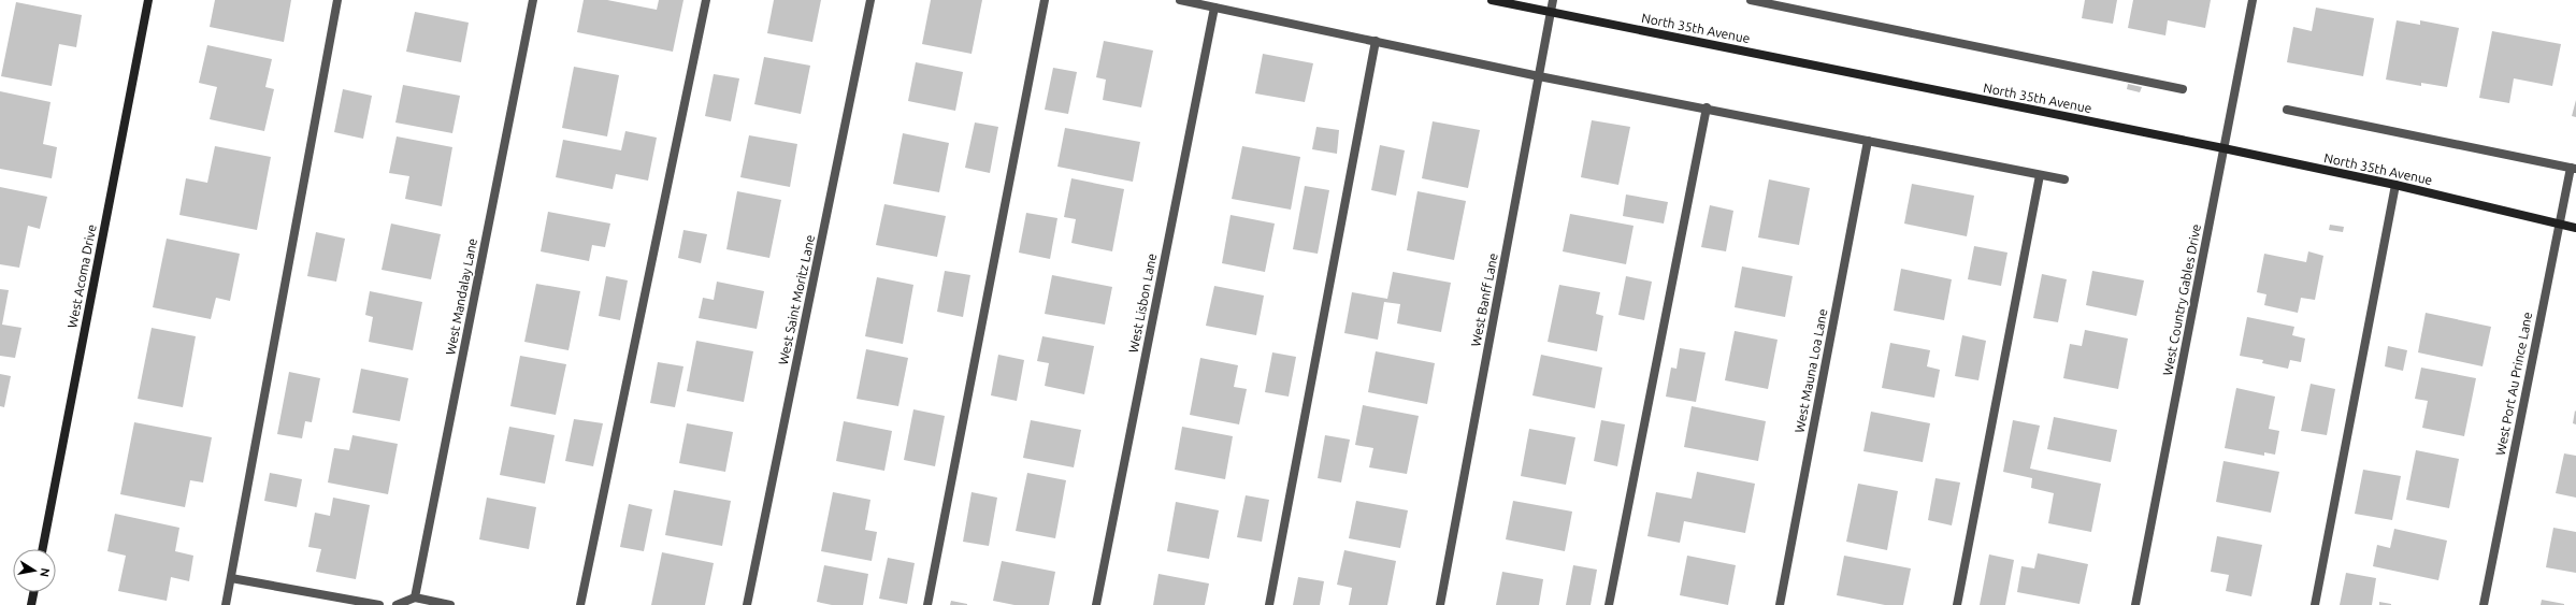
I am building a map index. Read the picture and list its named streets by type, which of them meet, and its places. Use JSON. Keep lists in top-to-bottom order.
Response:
{
  "streets": {
    "main road": ["North 35th Avenue", "West Acoma Drive"],
    "street": [
      "West Mandalay Lane",
      "West Saint Moritz Lane",
      "West Banff Lane",
      "West Country Gables Drive",
      "West Lisbon Lane",
      "West Mauna Loa Lane",
      "West Port Au Prince Lane"
    ]
  },
  "crossings": [
    ["North 35th Avenue", "West Banff Lane"],
    ["North 35th Avenue", "West Country Gables Drive"],
    ["North 35th Avenue", "West Port Au Prince Lane"]
  ],
  "north": "right"
}
